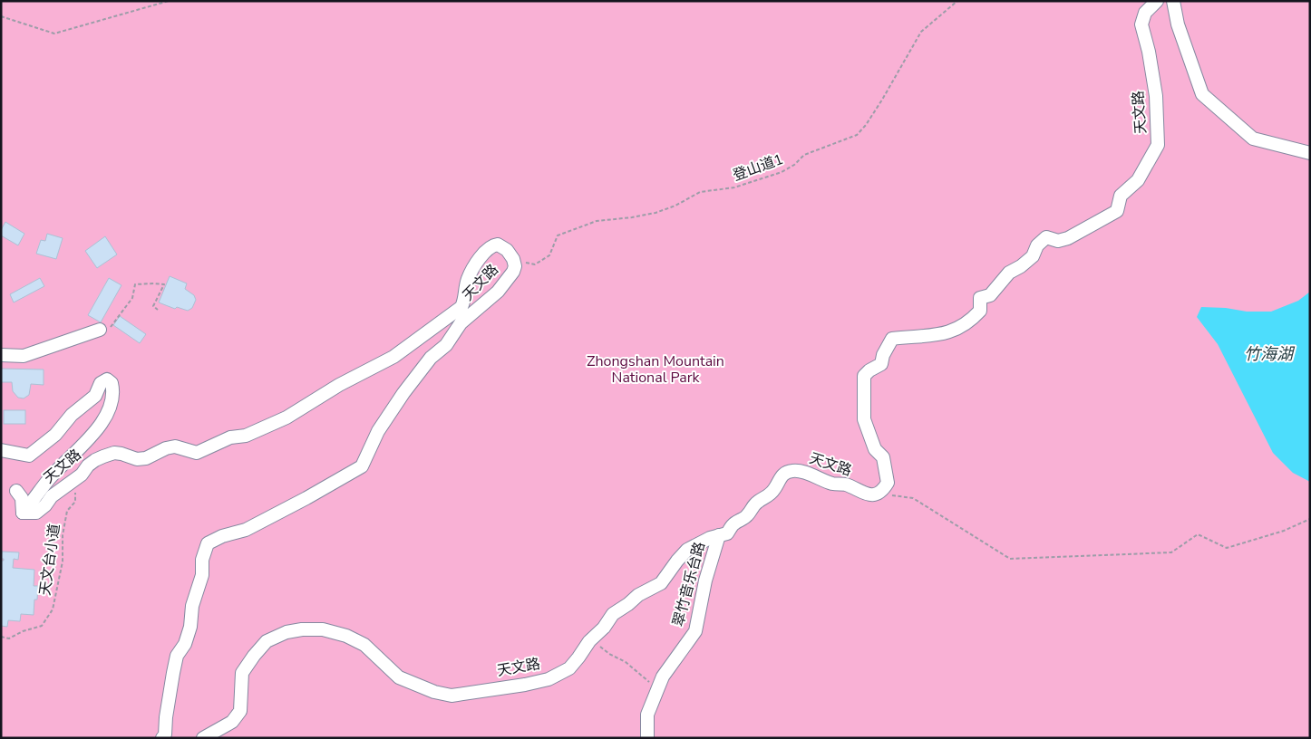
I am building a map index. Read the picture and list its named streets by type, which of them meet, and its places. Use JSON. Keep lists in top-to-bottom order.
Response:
{
  "streets": {
    "lane": ["天文路", "翠竹音乐台路"],
    "path": ["登山道1", "天文台小道"]
  },
  "crossings": [
    ["天文路", "登山道1"],
    ["天文路", "天文台小道"],
    ["天文路", "翠竹音乐台路"]
  ],
  "water": ["竹海湖"],
  "parks": ["Zhongshan Mountain National Park"]
}
